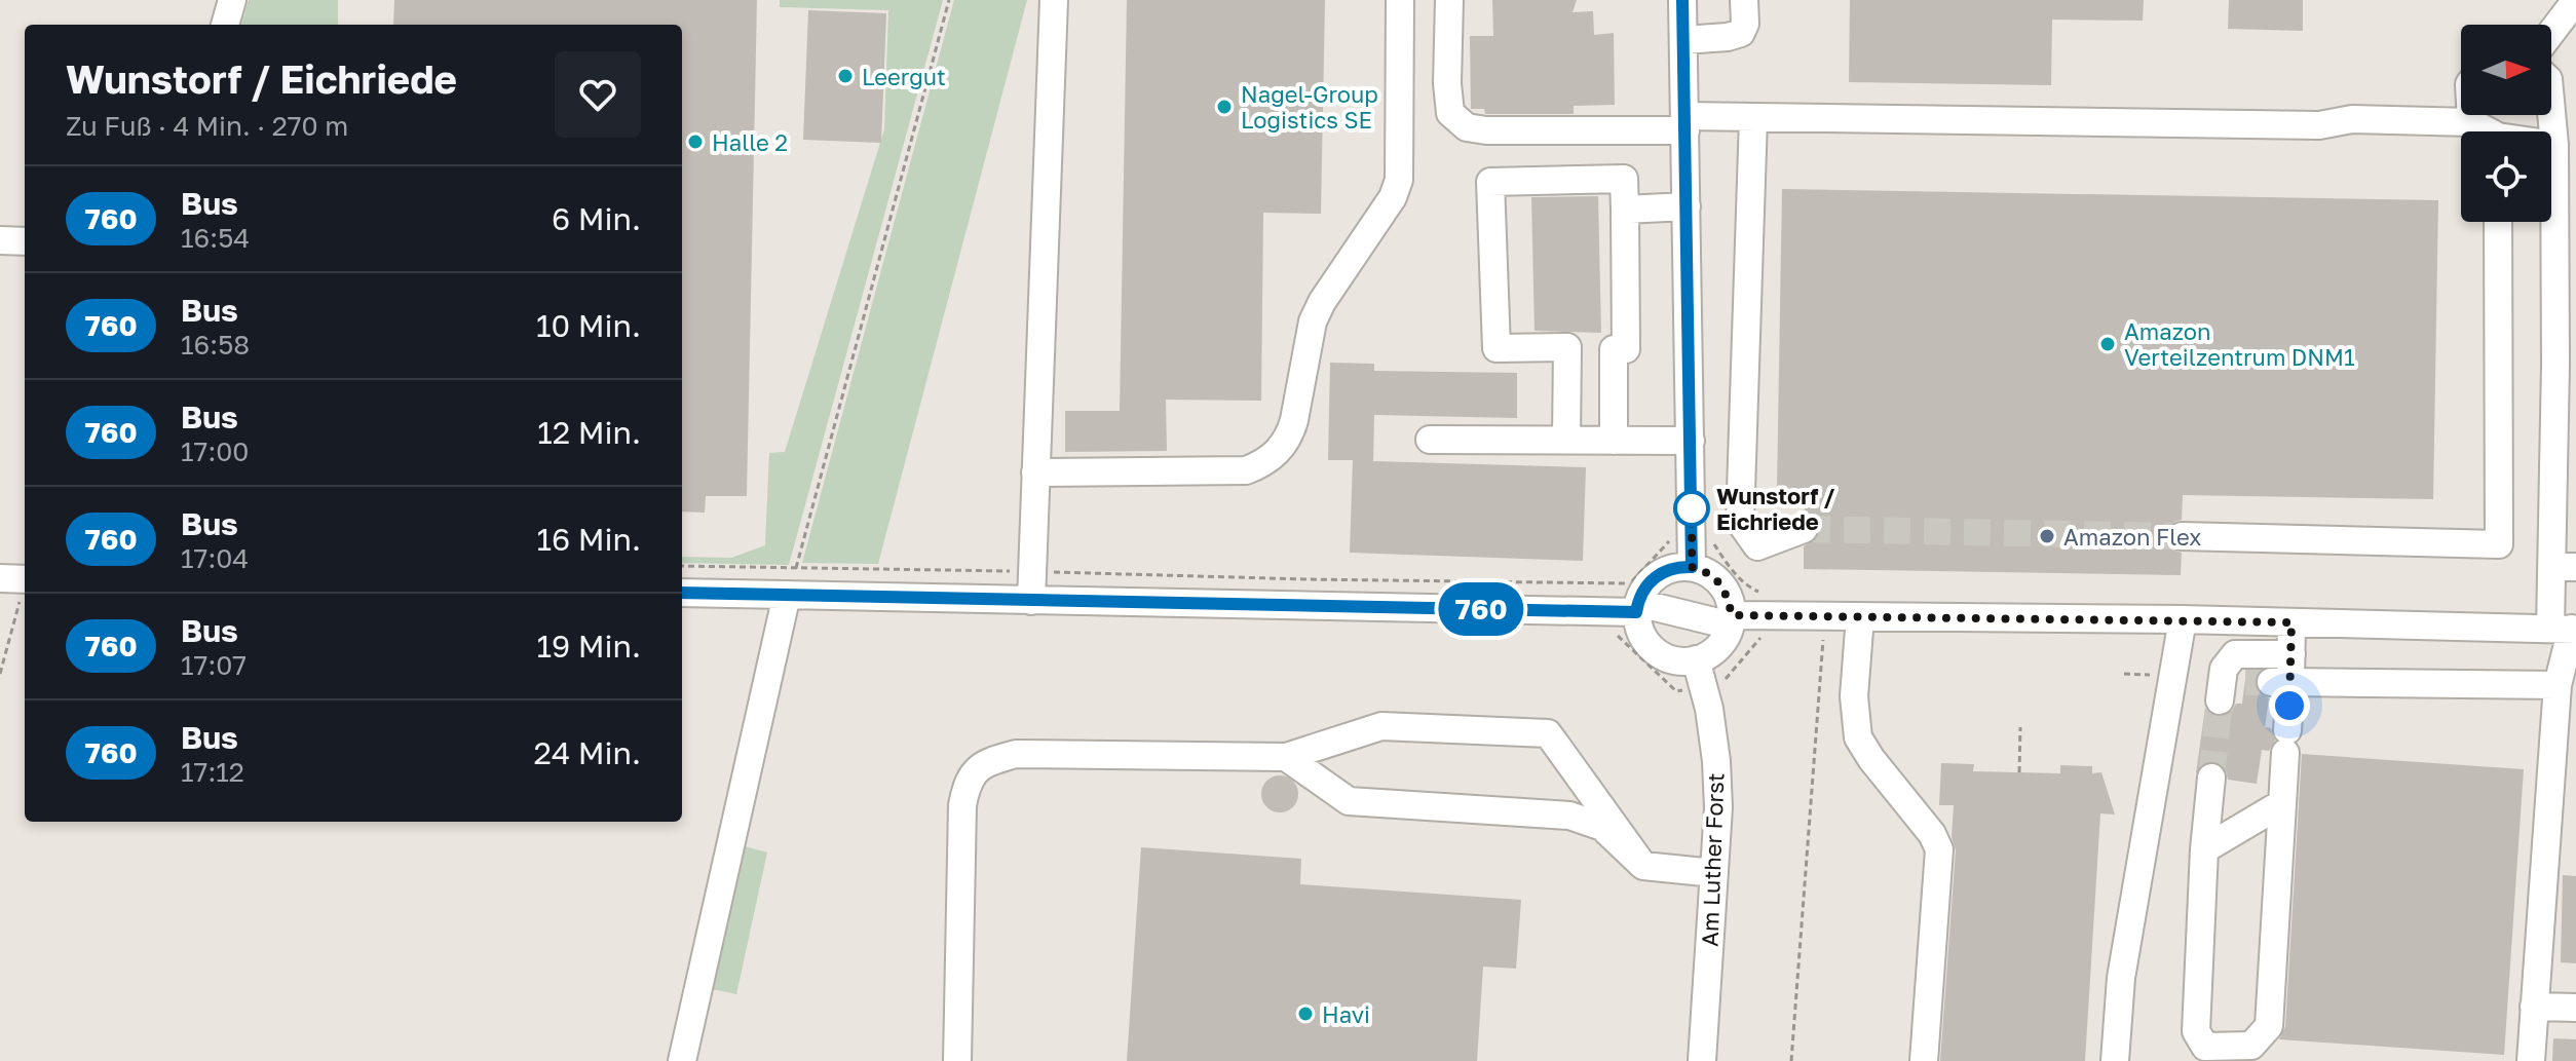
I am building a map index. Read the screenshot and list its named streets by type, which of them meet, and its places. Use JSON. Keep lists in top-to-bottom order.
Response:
{
  "streets": {
    "street": ["Am Luther Forst"]
  },
  "places": [
    "Leergut",
    "Nagel-Group Logistics SE",
    "Halle 2",
    "Amazon Verteilzentrum DNM1",
    "Wunstorf / Eichriede",
    "Amazon Flex",
    "Havi"
  ],
  "lines": ["bus line 760"],
  "north": "right",
  "page": {
    "on_map": "760",
    "heading": ["Wunstorf / Eichriede", "Zu Fuß · 4 Min. · 270 m"],
    "list": [
      {
        "mark": "760",
        "name": "Bus",
        "note": "16:54",
        "value": "6 Min."
      },
      {
        "mark": "760",
        "name": "Bus",
        "note": "16:58",
        "value": "10 Min."
      },
      {
        "mark": "760",
        "name": "Bus",
        "note": "17:00",
        "value": "12 Min."
      },
      {
        "mark": "760",
        "name": "Bus",
        "note": "17:04",
        "value": "16 Min."
      },
      {
        "mark": "760",
        "name": "Bus",
        "note": "17:07",
        "value": "19 Min."
      },
      {
        "mark": "760",
        "name": "Bus",
        "note": "17:12",
        "value": "24 Min."
      }
    ]
  }
}
